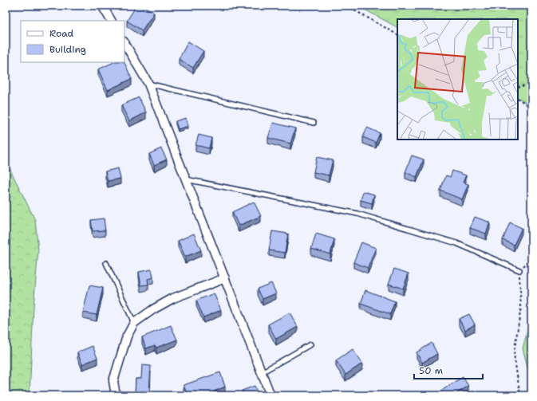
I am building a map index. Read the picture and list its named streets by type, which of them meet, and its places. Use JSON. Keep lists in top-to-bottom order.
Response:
{
  "legend": ["Road", "Building"],
  "scale_bar": "50 m"
}
